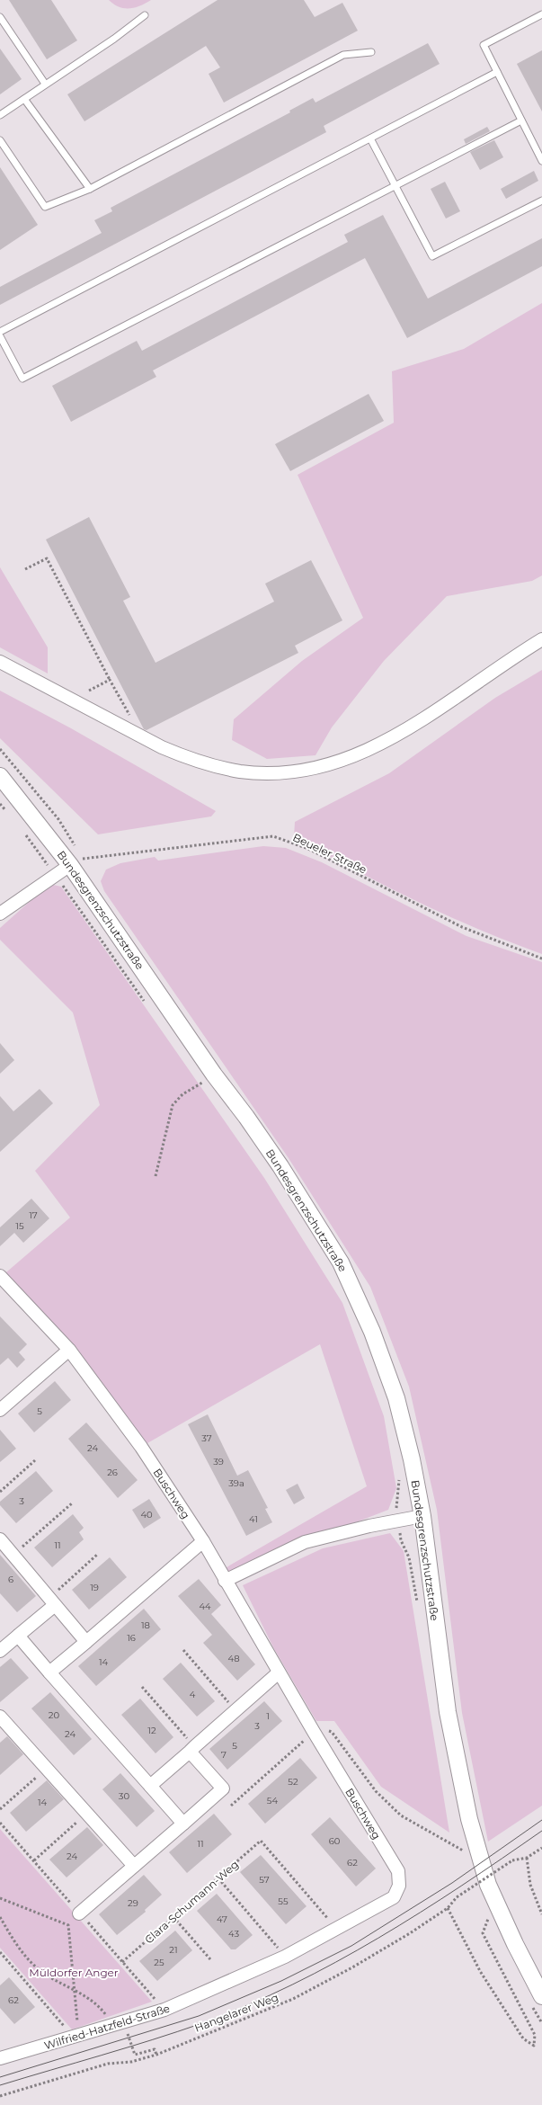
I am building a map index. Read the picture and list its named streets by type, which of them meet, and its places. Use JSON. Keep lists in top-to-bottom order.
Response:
{
  "streets": {
    "street": ["Bundesgrenzschutzstraße", "Buschweg", "Wilfried-Hatzfeld-Straße"],
    "path": ["Beueler Straße", "Clara-Schumann-Weg", "Hangelarer Weg"]
  },
  "crossings": [
    ["Beueler Straße", "Bundesgrenzschutzstraße"],
    ["Buschweg", "Wilfried-Hatzfeld-Straße"],
    ["Clara-Schumann-Weg", "Wilfried-Hatzfeld-Straße"]
  ],
  "parks": ["Müldorfer Anger"],
  "house_numbers": [
    "17",
    "15",
    "5",
    "37",
    "24",
    "39",
    "26",
    "39a",
    "3",
    "40",
    "41",
    "11",
    "6",
    "19",
    "44",
    "18",
    "16",
    "48",
    "14",
    "4",
    "20",
    "1",
    "3",
    "12",
    "24",
    "5",
    "7",
    "52",
    "30",
    "54",
    "14",
    "60",
    "11",
    "24",
    "62",
    "57",
    "55",
    "29",
    "47",
    "43",
    "21",
    "25",
    "62"
  ]
}
